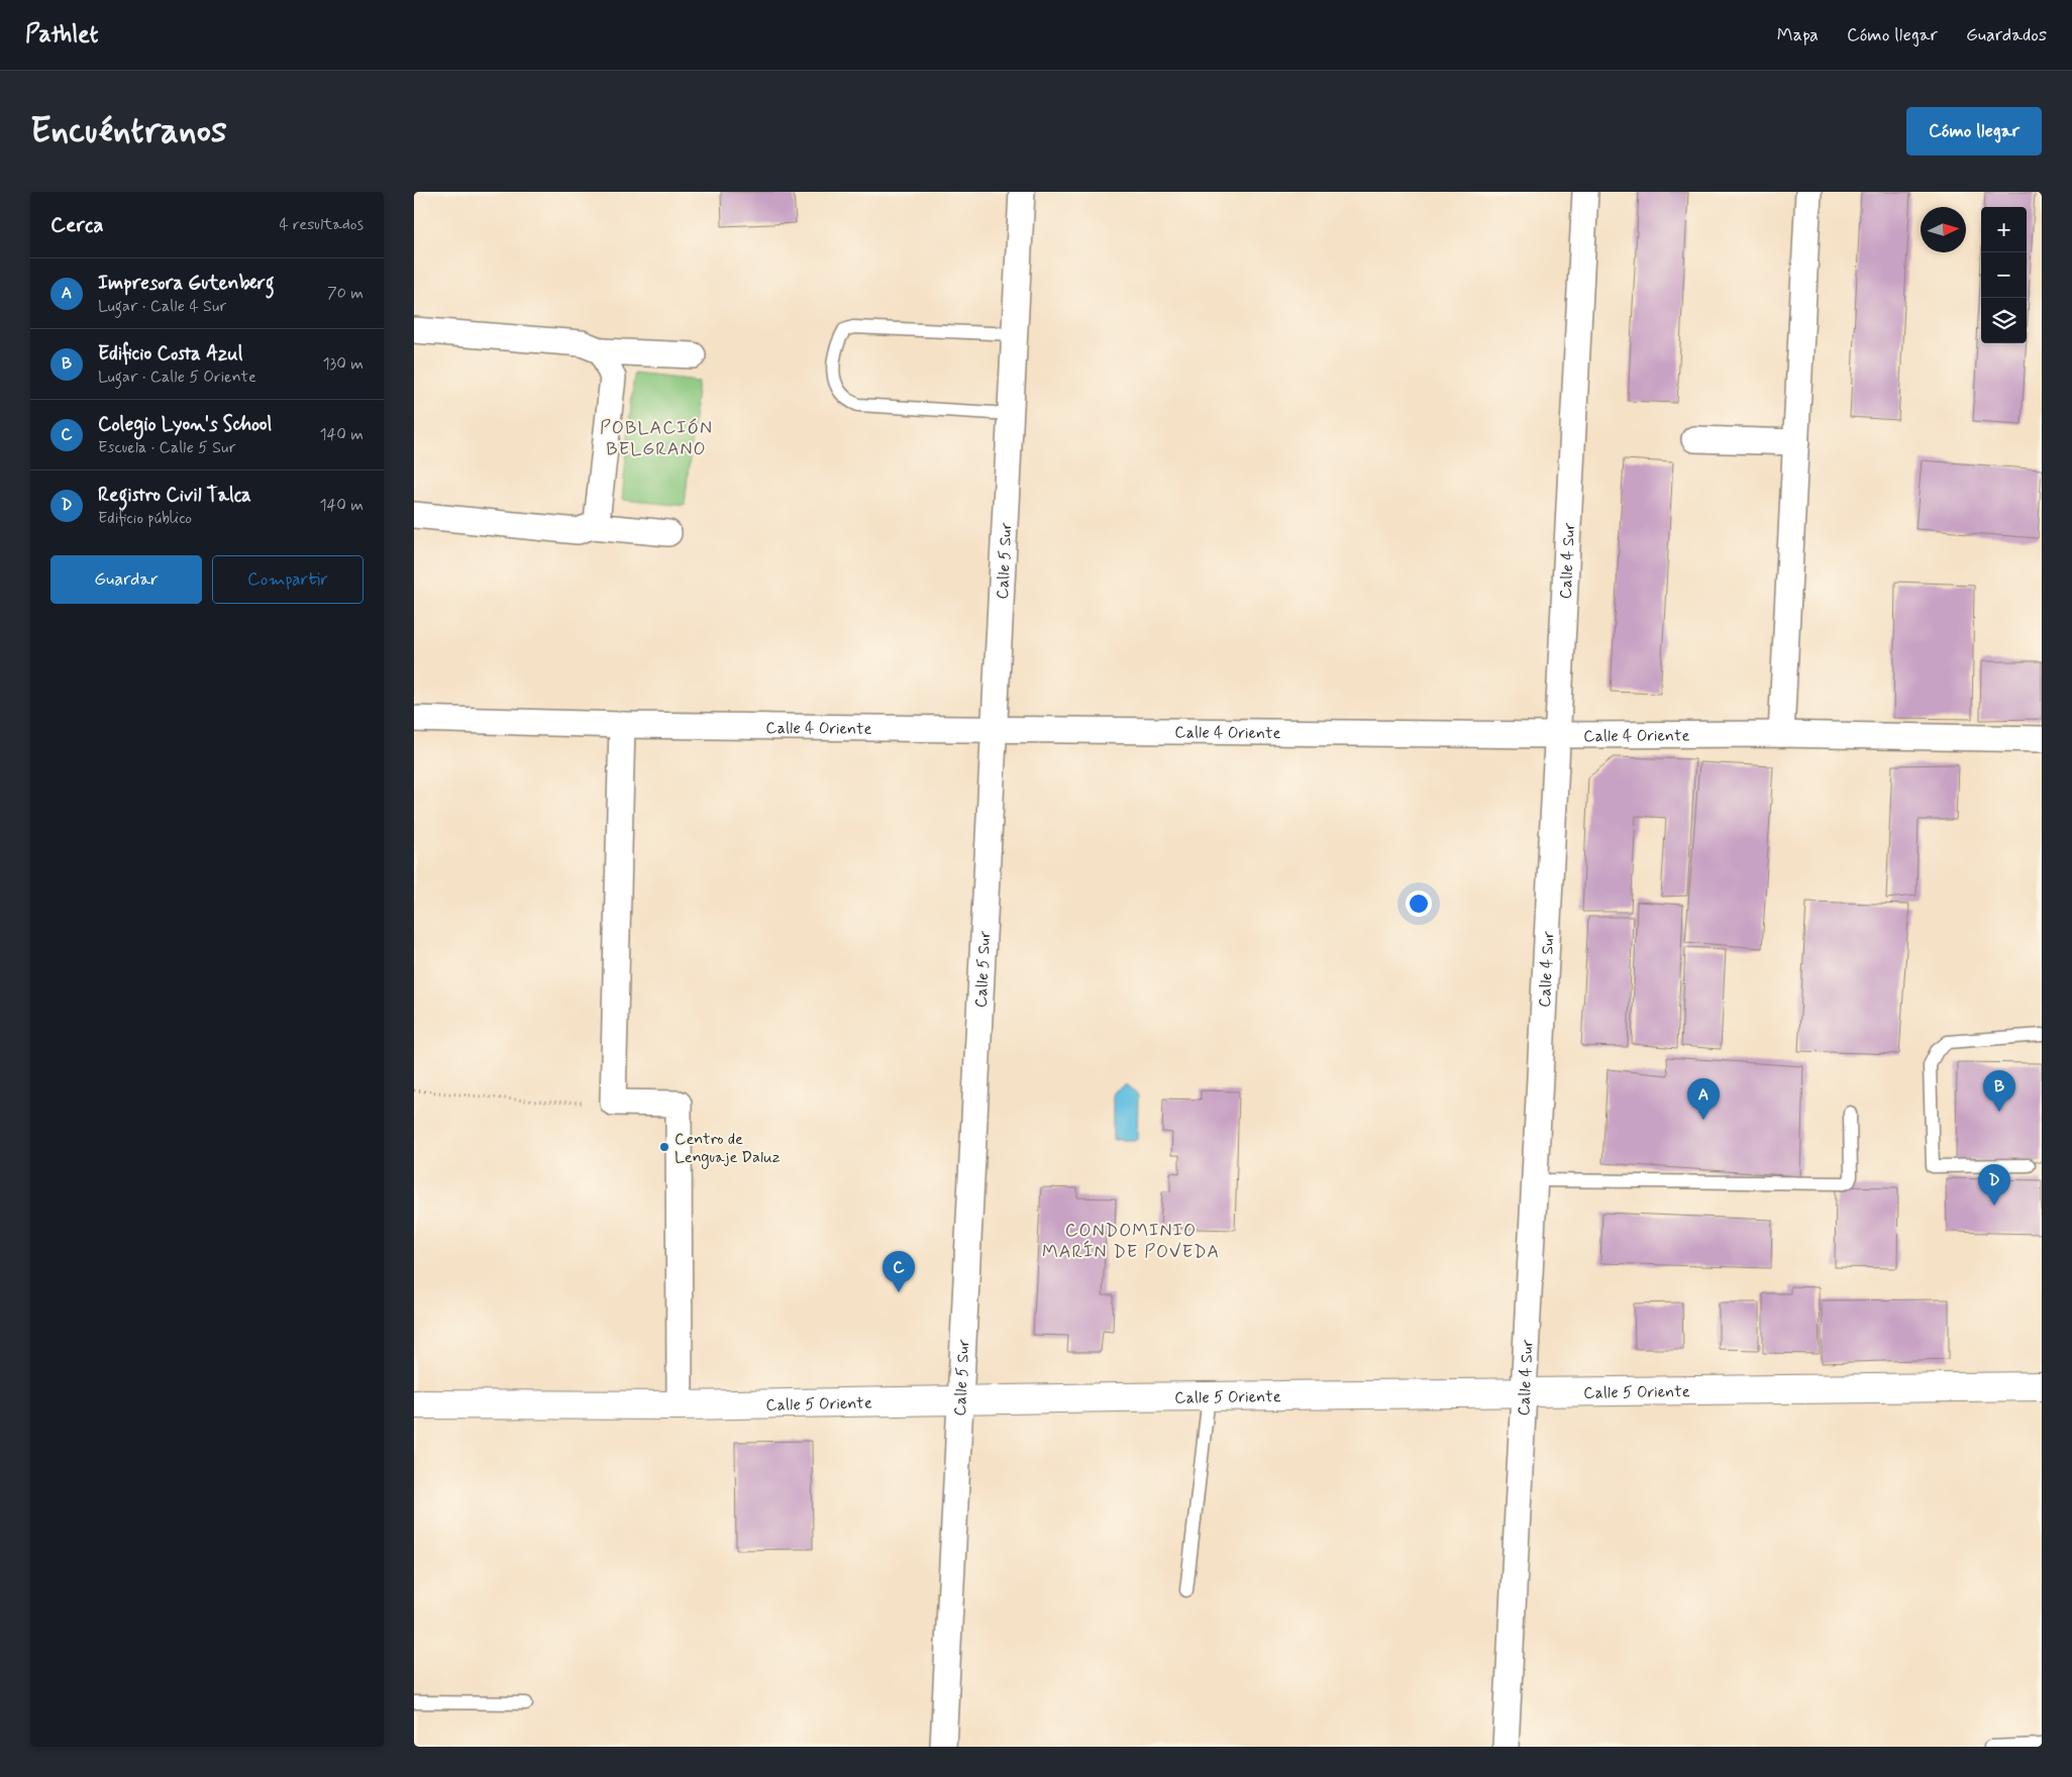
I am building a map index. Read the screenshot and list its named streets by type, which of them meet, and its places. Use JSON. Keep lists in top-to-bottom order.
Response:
{
  "streets": {
    "street": [
      "Calle 5 Sur",
      "Calle 4 Sur",
      "Calle 4 Oriente",
      "Calle 5 Oriente"
    ]
  },
  "crossings": [
    ["Calle 5 Sur", "Calle 4 Oriente"],
    ["Calle 5 Sur", "Calle 5 Oriente"],
    ["Calle 4 Sur", "Calle 4 Oriente"],
    ["Calle 4 Sur", "Calle 5 Oriente"]
  ],
  "districts": ["POBLACIÓN BELGRANO", "CONDOMINIO MARÍN DE POVEDA"],
  "places": ["Centro de Lenguaje Daluz"],
  "north": "right",
  "page": {
    "header": "Pathlet",
    "nav": ["Mapa", "Cómo llegar", "Guardados"],
    "buttons": [
      "Cómo llegar",
      ["Guardar", "Compartir"]
    ],
    "title": "Encuéntranos",
    "heading": ["Cerca", "4 resultados"],
    "map_buttons": ["+", "−"],
    "list": [
      {
        "mark": "A",
        "name": "Impresora Gutenberg",
        "note": "Lugar · Calle 4 Sur",
        "value": "70 m"
      },
      {
        "mark": "B",
        "name": "Edificio Costa Azul",
        "note": "Lugar · Calle 5 Oriente",
        "value": "130 m"
      },
      {
        "mark": "C",
        "name": "Colegio Lyon's School",
        "note": "Escuela · Calle 5 Sur",
        "value": "140 m"
      },
      {
        "mark": "D",
        "name": "Registro Civil Talca",
        "note": "Edificio público",
        "value": "140 m"
      }
    ],
    "pins": [
      "B",
      "A",
      "D",
      "C"
    ]
  }
}
